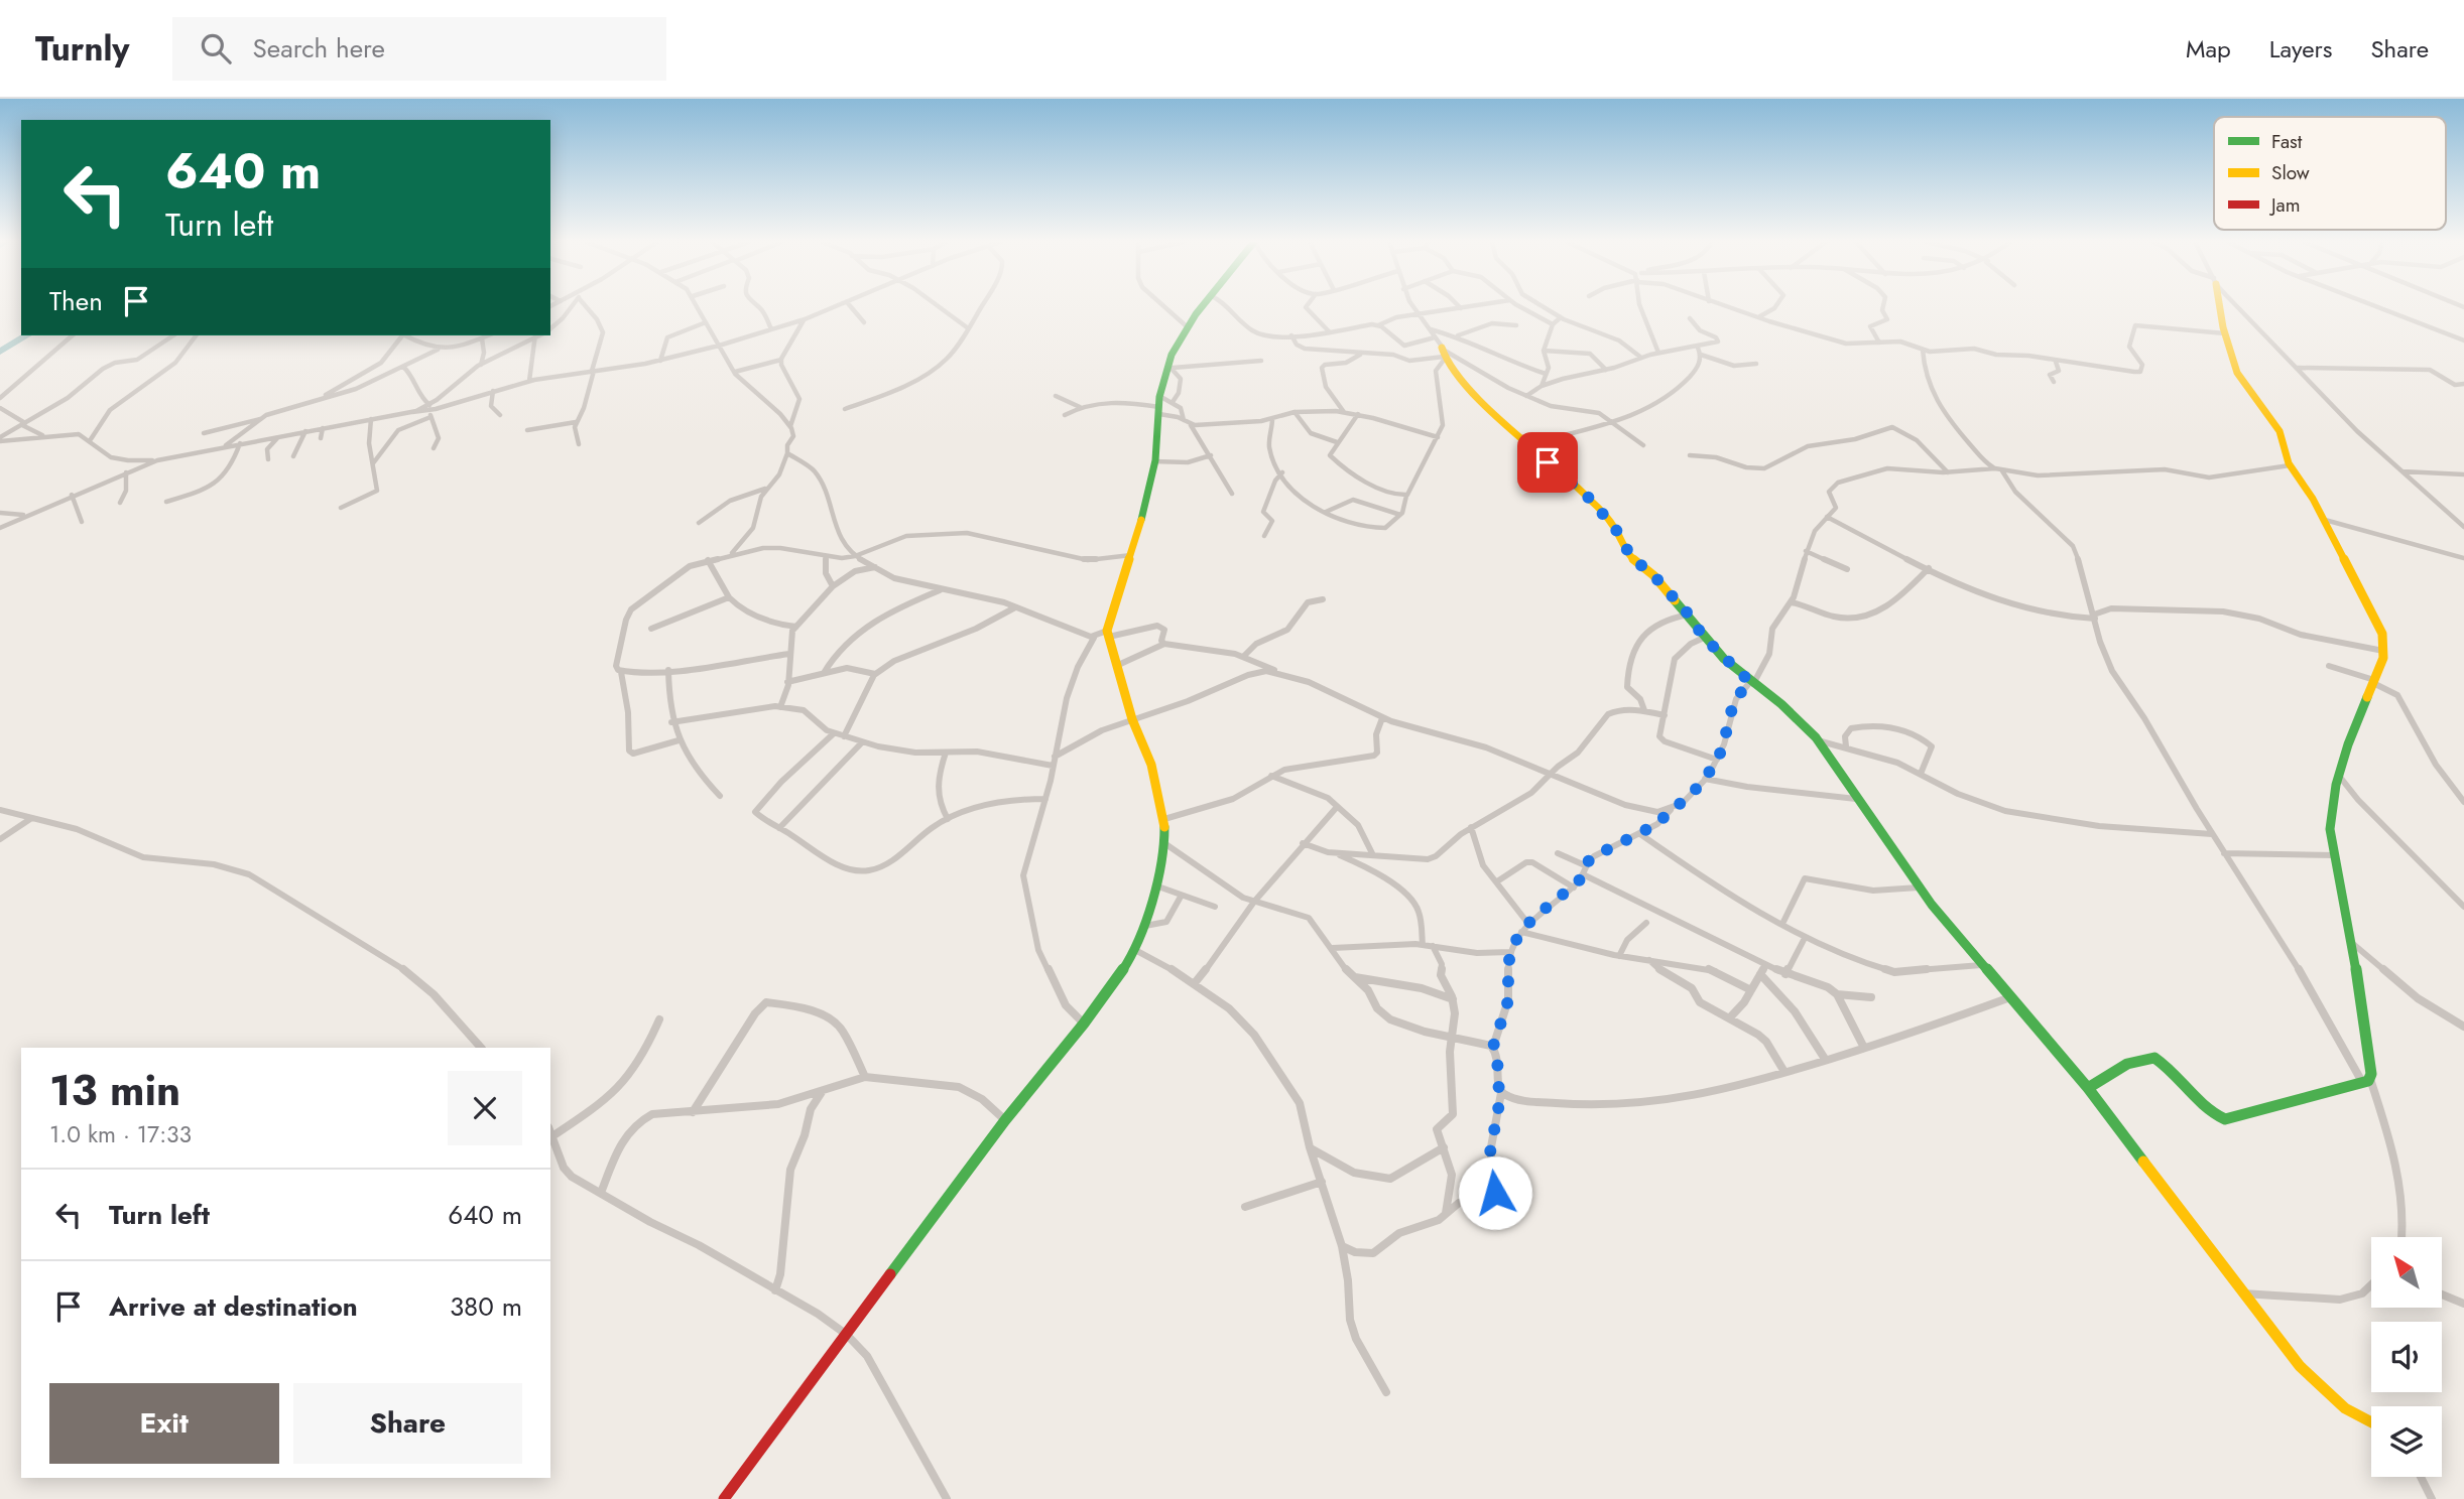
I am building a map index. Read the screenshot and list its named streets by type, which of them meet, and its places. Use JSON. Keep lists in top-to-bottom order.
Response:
{
  "legend": ["Fast", "Slow", "Jam"],
  "north": "top left",
  "page": {
    "header": "Turnly",
    "search": "Search here",
    "nav": ["Map", "Layers", "Share"],
    "turn": ["640 m", "Turn left"],
    "then": "Then",
    "heading": ["13 min", "1.0 km · 17:33"],
    "list": [
      {
        "name": "Turn left",
        "value": "640 m"
      },
      {
        "name": "Arrive at destination",
        "value": "380 m"
      }
    ],
    "buttons": ["Exit", "Share"]
  }
}
